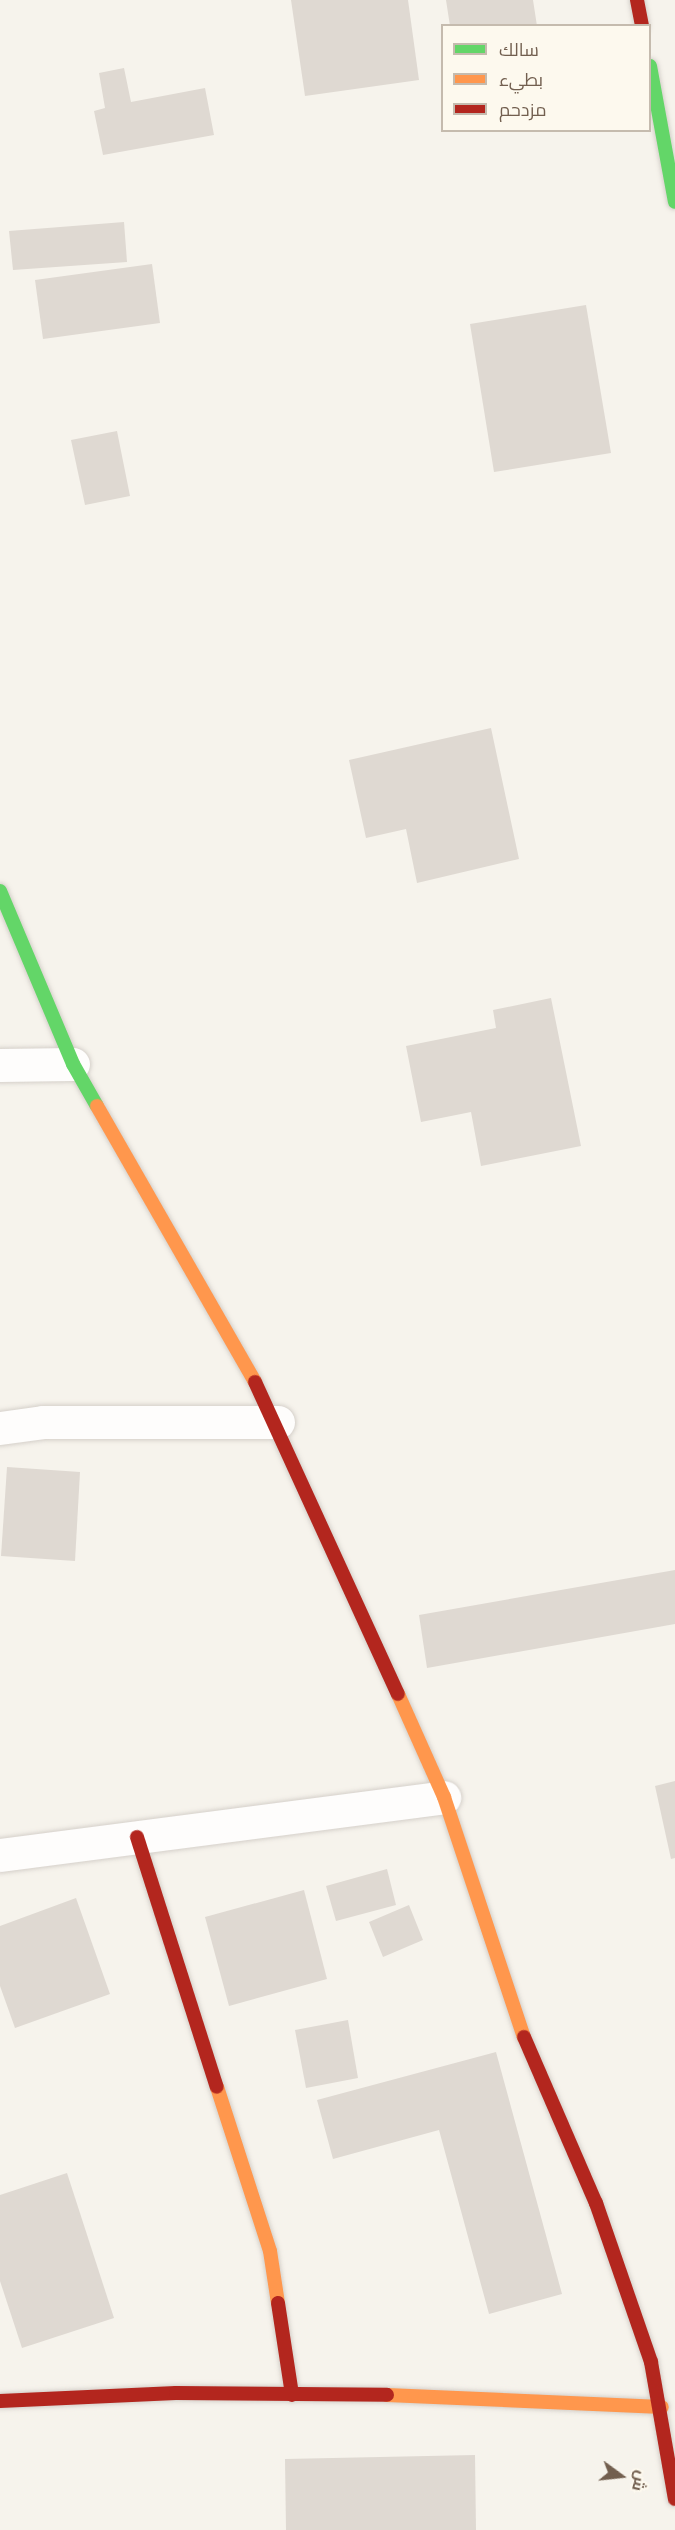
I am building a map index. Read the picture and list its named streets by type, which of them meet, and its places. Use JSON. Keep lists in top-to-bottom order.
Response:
{
  "legend": ["سالك", "بطيء", "مزدحم"],
  "north": "right"
}
